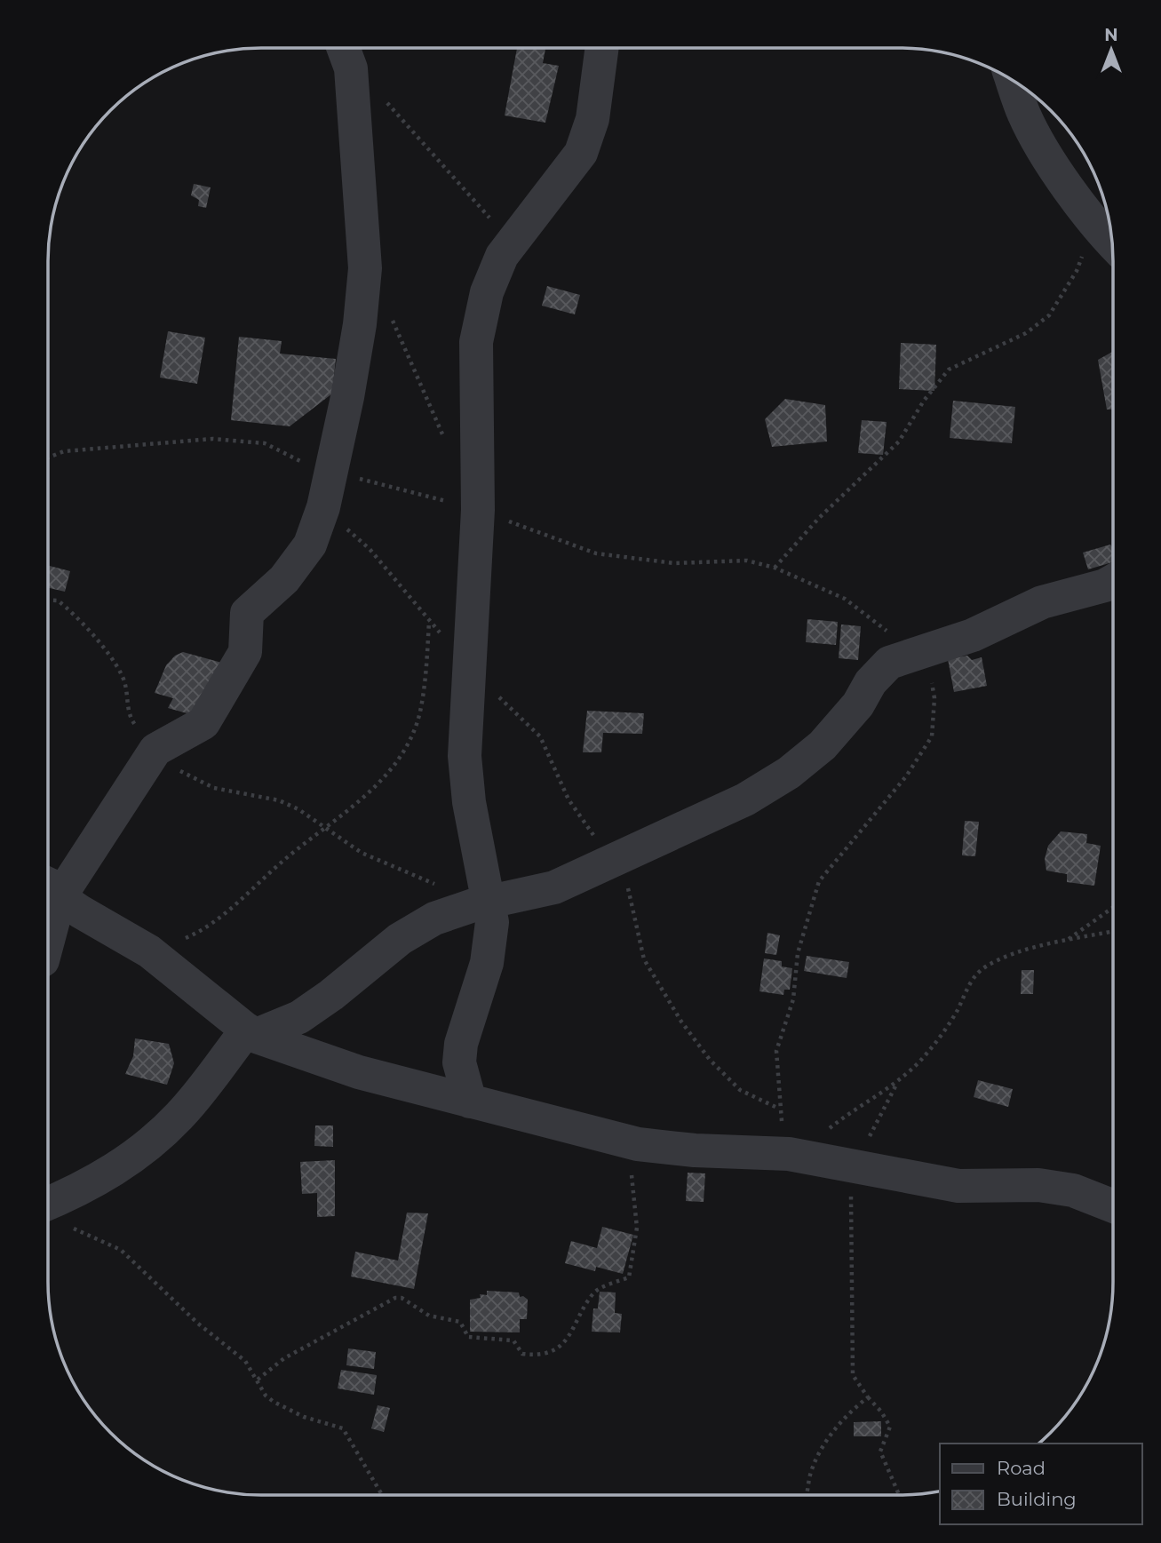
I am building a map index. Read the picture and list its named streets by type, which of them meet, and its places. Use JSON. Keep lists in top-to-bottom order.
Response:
{
  "legend": ["Road", "Building"],
  "north": "top"
}
